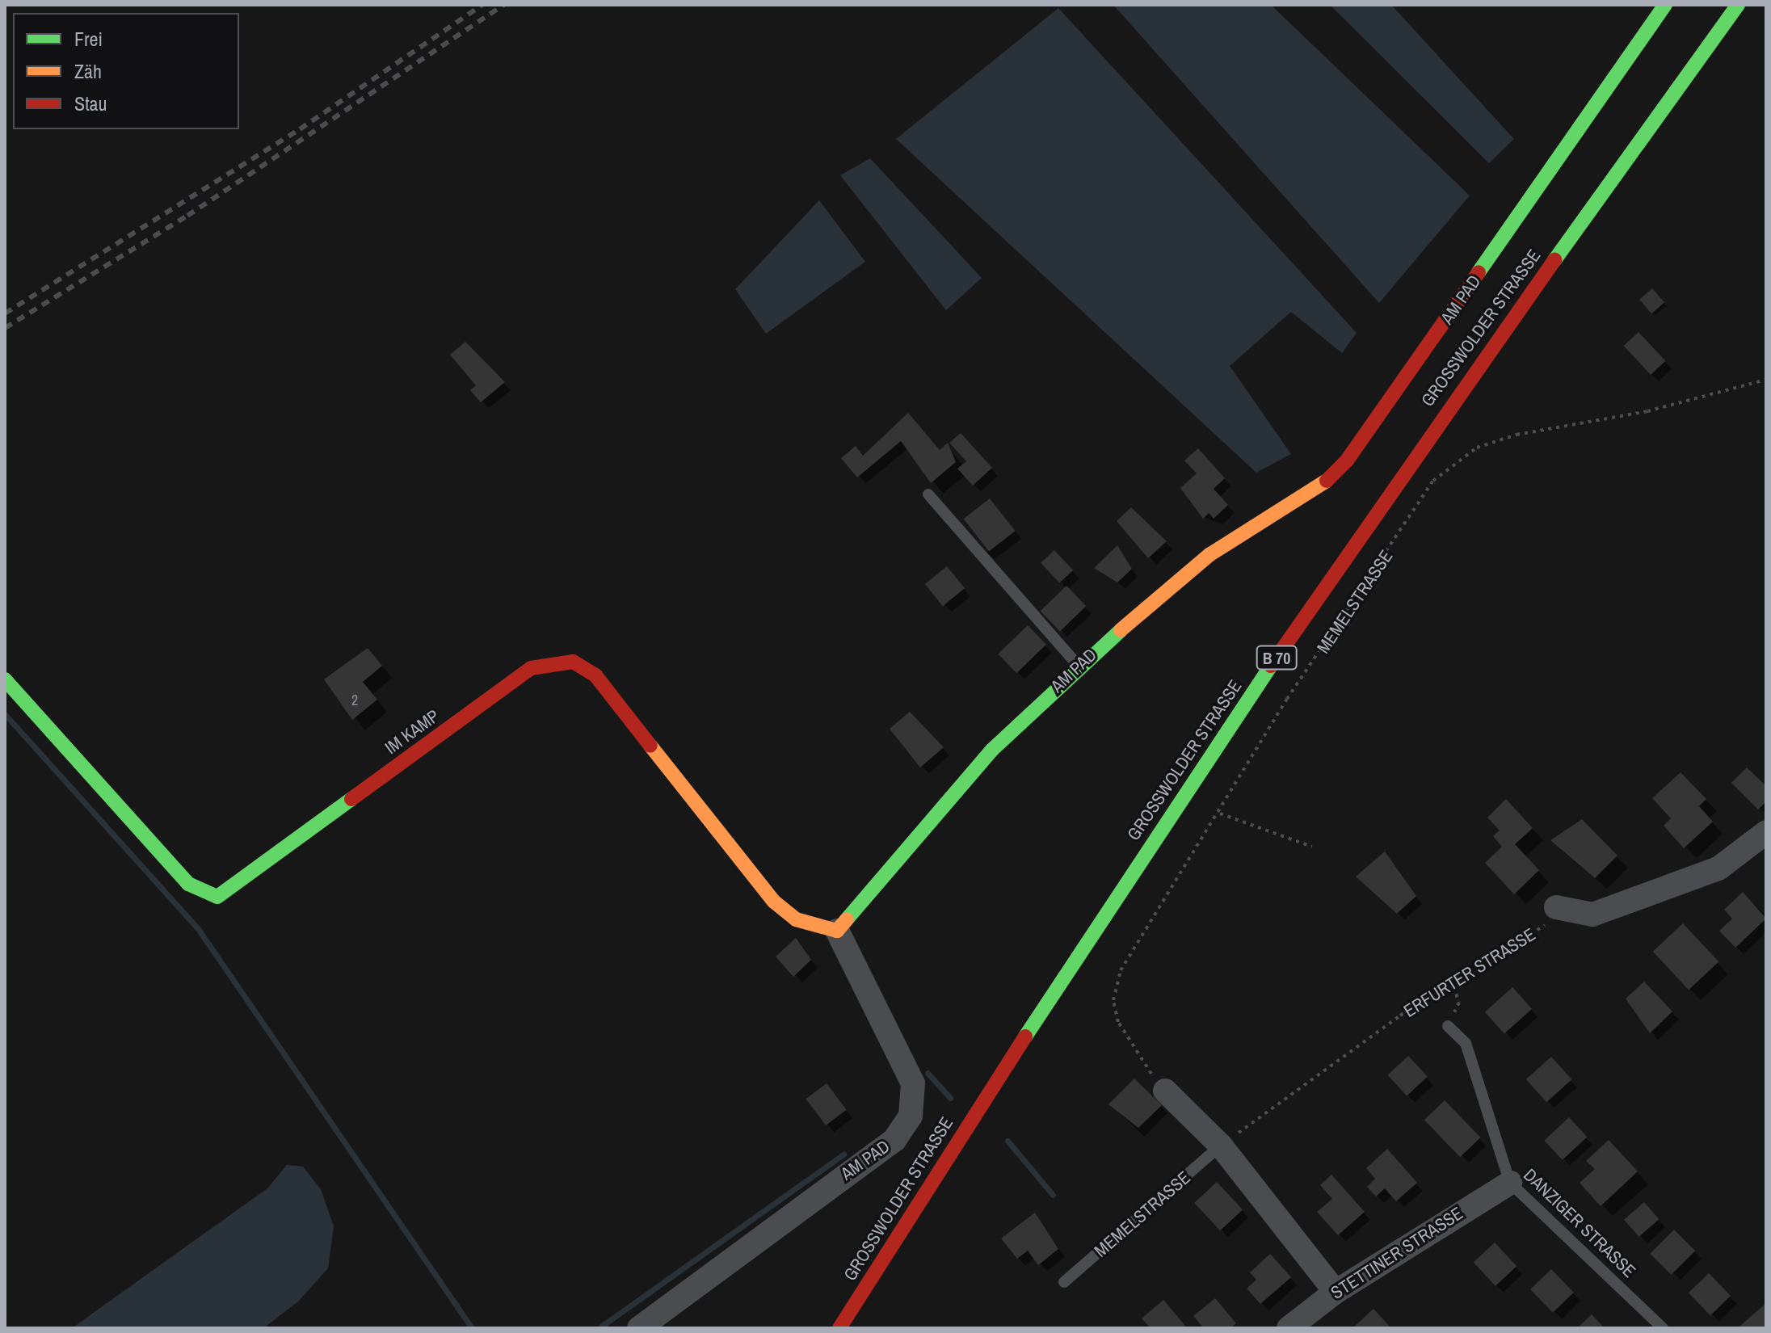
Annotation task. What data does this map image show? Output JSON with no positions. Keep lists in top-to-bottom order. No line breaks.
{"streets":{"street":["AM PAD","GROSSWOLDER STRASSE","B 70","IM KAMP","STETTINER STRASSE"],"lane":["MEMELSTRASSE","DANZIGER STRASSE"],"path":["ERFURTER STRASSE"]},"crossings":[["AM PAD","IM KAMP"],["MEMELSTRASSE","ERFURTER STRASSE"],["DANZIGER STRASSE","STETTINER STRASSE"]],"house_numbers":["2"],"legend":["Frei","Zäh","Stau"]}
